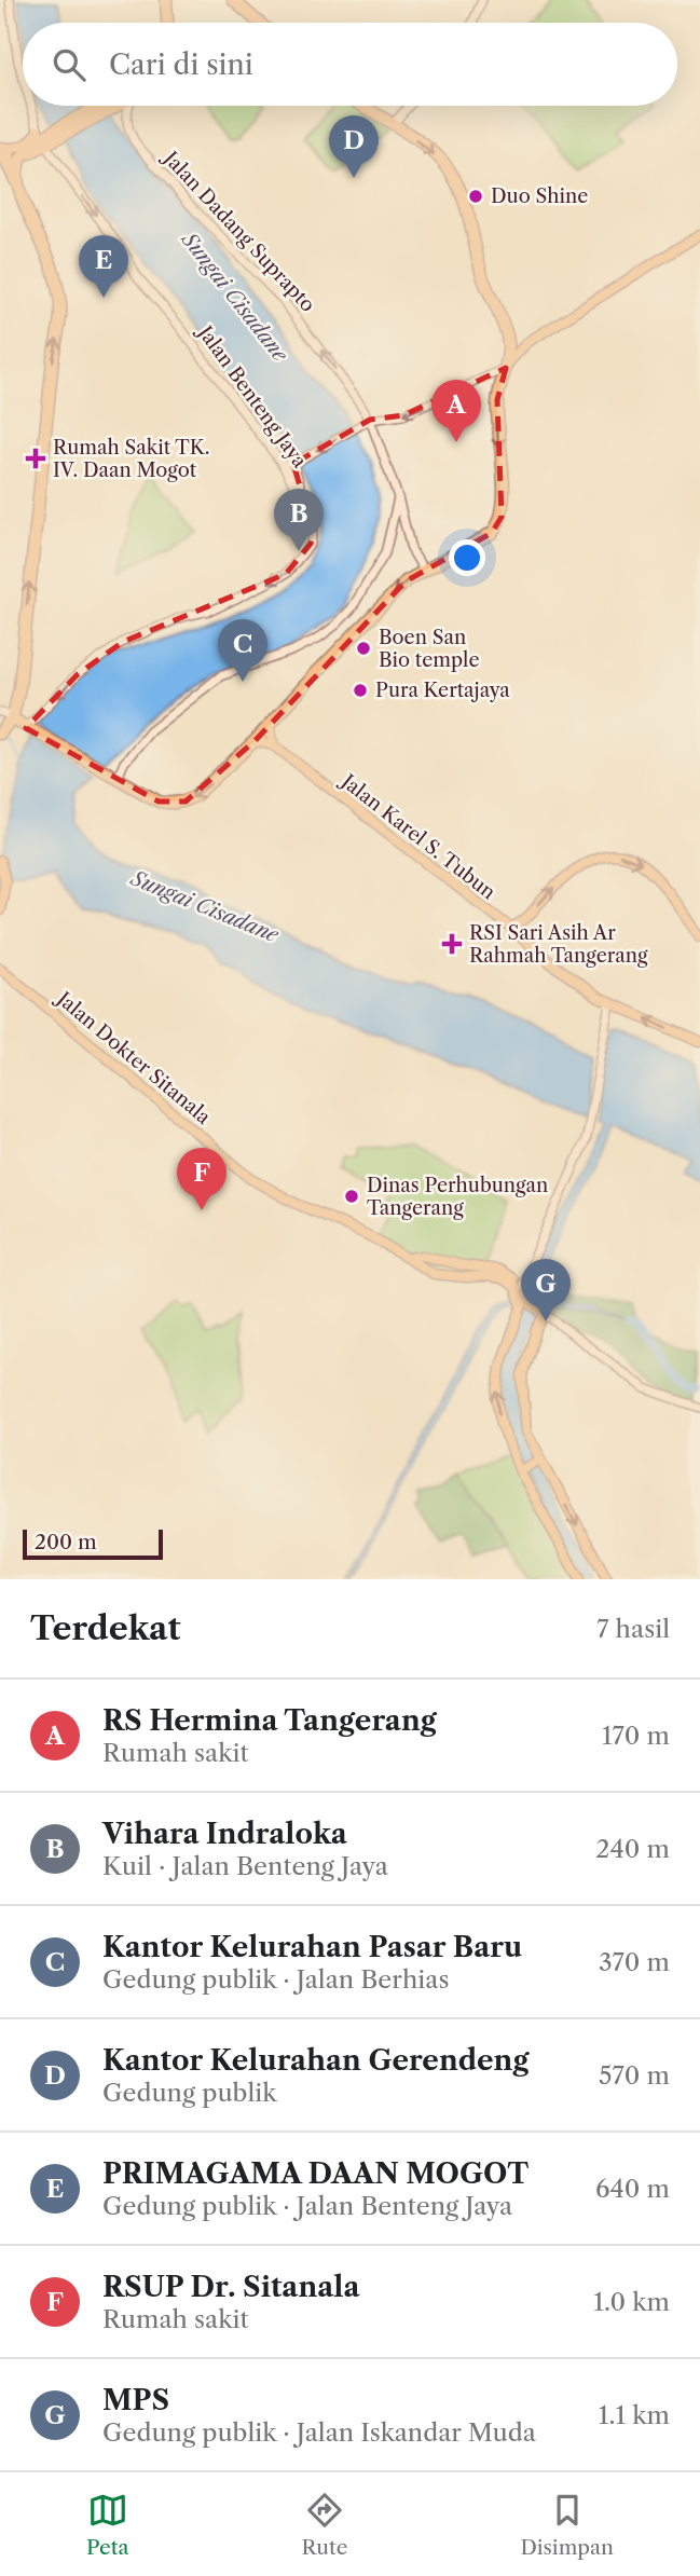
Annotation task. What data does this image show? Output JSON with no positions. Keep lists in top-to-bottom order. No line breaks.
{"streets":{"main road":["Jalan Karel S. Tubun","Jalan Dokter Sitanala"],"street":["Jalan Dadang Suprapto","Jalan Benteng Jaya"]},"one_way":["Jalan Dadang Suprapto"],"water":["Sungai Cisadane"],"places":{"other":["Duo Shine","Boen San Bio temple","Pura Kertajaya","Dinas Perhubungan Tangerang"],"health":["Rumah Sakit TK. IV. Daan Mogot","RSI Sari Asih Ar Rahmah Tangerang"]},"scale_bar":"200 m","page":{"search":"Cari di sini","pins":["D","E","A","B","C","F","G"],"scale":"200 m","heading":["Terdekat","7 hasil"],"list":[{"mark":"A","name":"RS Hermina Tangerang","note":"Rumah sakit","value":"170 m"},{"mark":"B","name":"Vihara Indraloka","note":"Kuil · Jalan Benteng Jaya","value":"240 m"},{"mark":"C","name":"Kantor Kelurahan Pasar Baru","note":"Gedung publik · Jalan Berhias","value":"370 m"},{"mark":"D","name":"Kantor Kelurahan Gerendeng","note":"Gedung publik","value":"570 m"},{"mark":"E","name":"PRIMAGAMA DAAN MOGOT","note":"Gedung publik · Jalan Benteng Jaya","value":"640 m"},{"mark":"F","name":"RSUP Dr. Sitanala","note":"Rumah sakit","value":"1.0 km"},{"mark":"G","name":"MPS","note":"Gedung publik · Jalan Iskandar Muda","value":"1.1 km"}],"nav":["Peta","Rute","Disimpan"]}}
